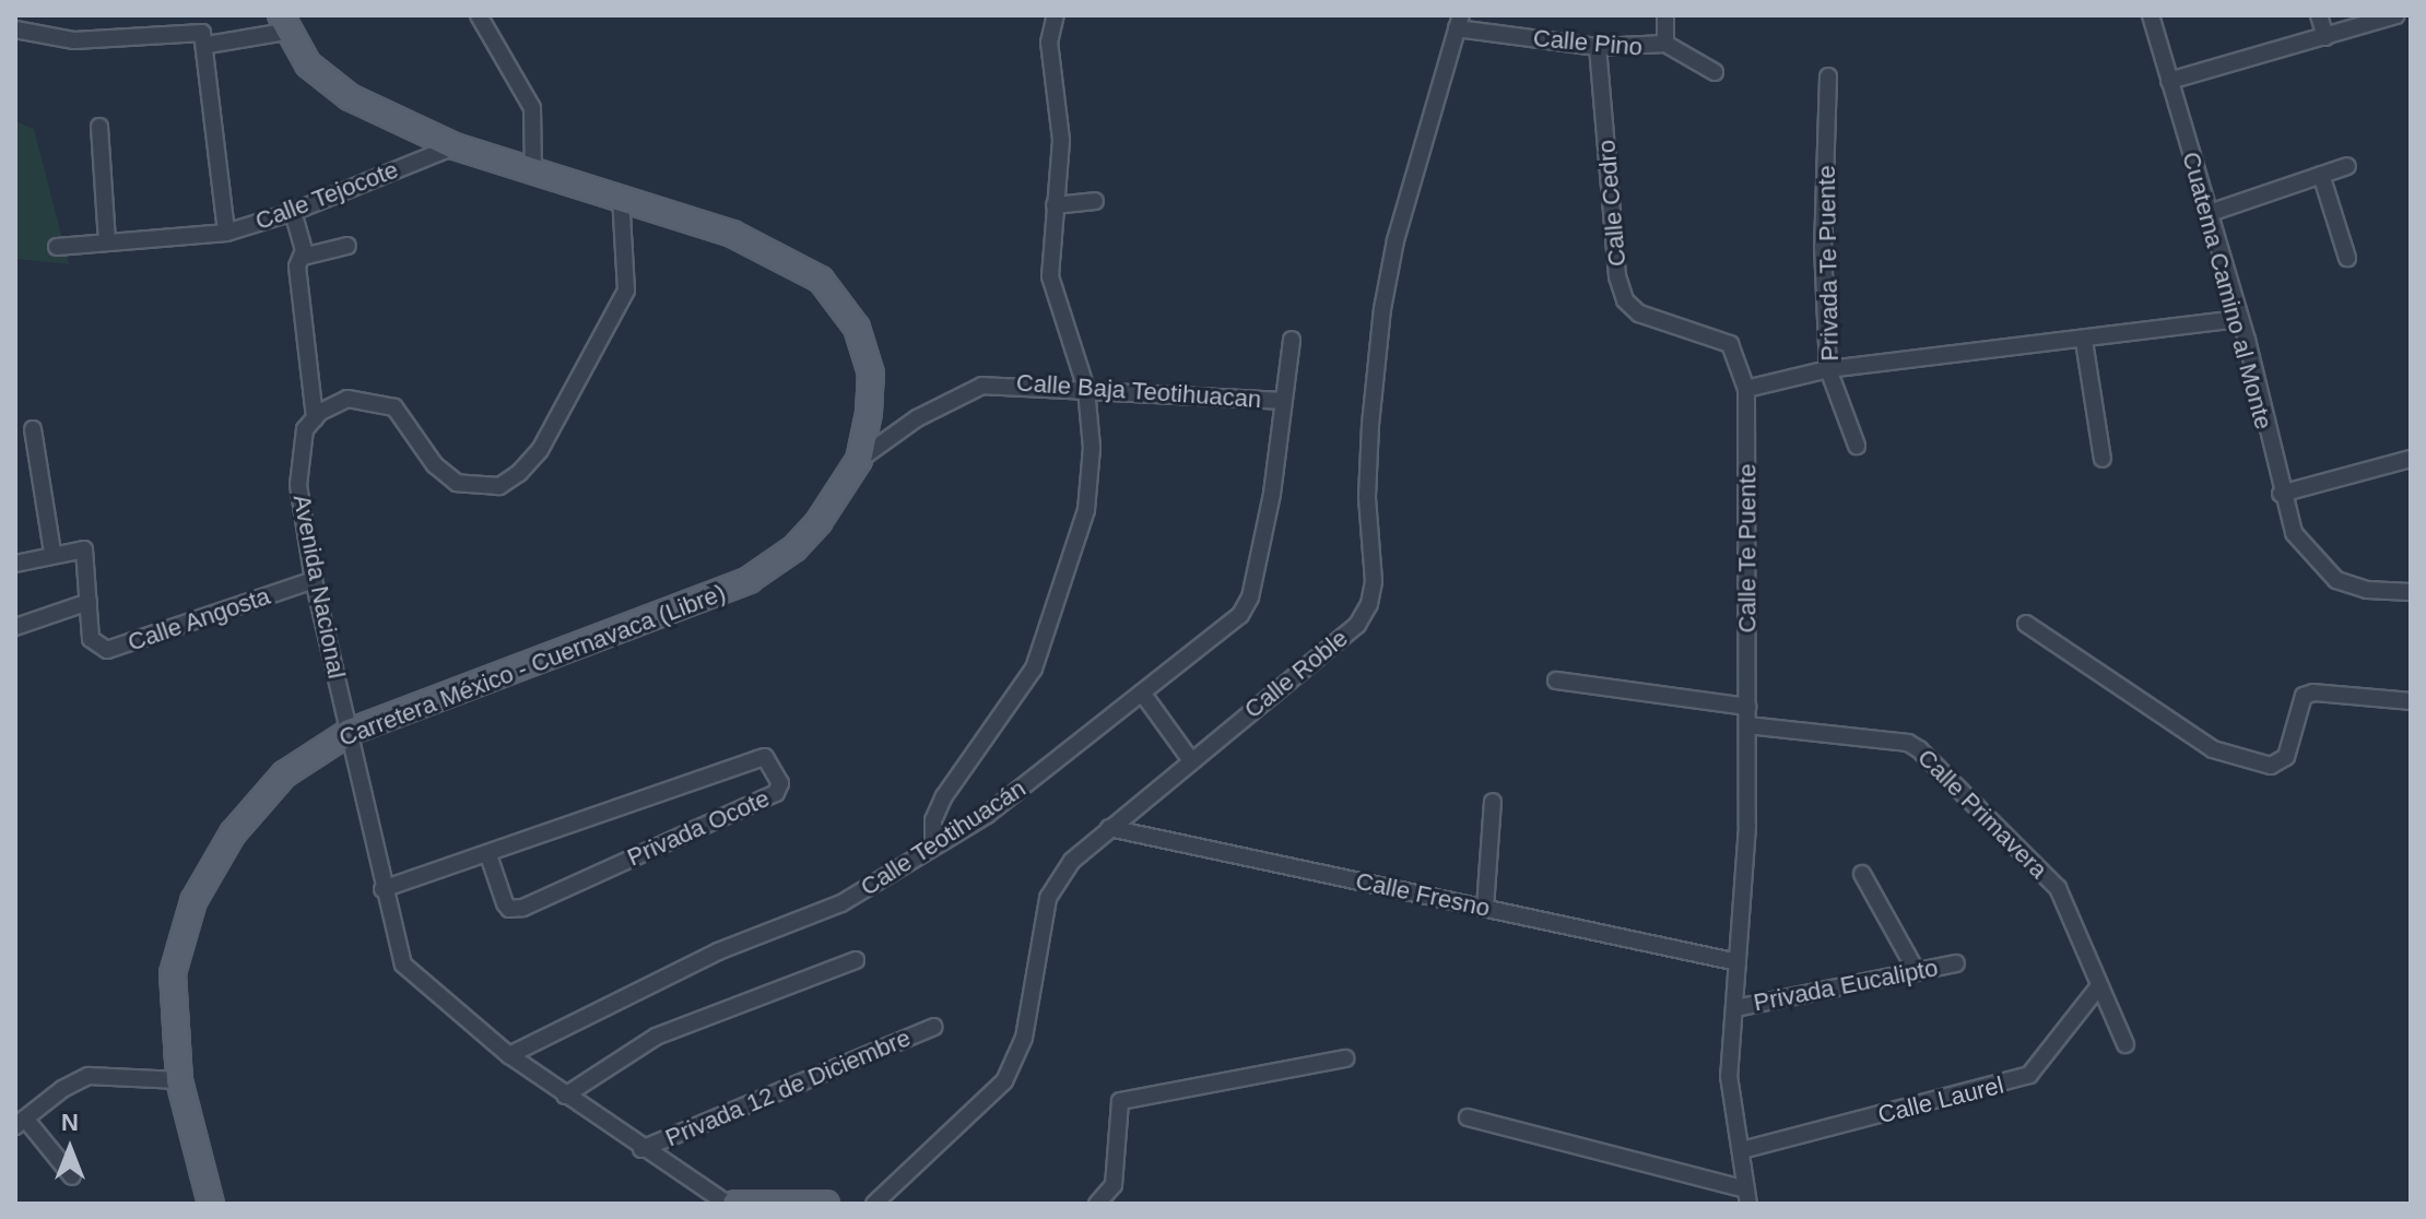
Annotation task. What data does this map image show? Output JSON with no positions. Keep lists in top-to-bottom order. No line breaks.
{"streets":{"main road":["Carretera México - Cuernavaca (Libre)"],"street":["Calle Pino","Calle Tejocote","Calle Cedro","Privada Te Puente","Cuatema Camino al Monte","Calle Baja Teotihuacan","Calle Te Puente","Avenida Nacional","Calle Angosta","Calle Roble","Calle Primavera","Privada Ocote","Calle Teotihuacán","Calle Fresno","Privada Eucalipto","Privada 12 de Diciembre","Calle Laurel"]},"crossings":[["Calle Pino","Calle Cedro"],["Calle Pino","Calle Roble"],["Calle Tejocote","Carretera México - Cuernavaca (Libre)"],["Calle Cedro","Calle Te Puente"],["Calle Baja Teotihuacan","Carretera México - Cuernavaca (Libre)"],["Calle Baja Teotihuacan","Calle Teotihuacán"],["Calle Te Puente","Calle Primavera"],["Calle Te Puente","Calle Fresno"],["Calle Te Puente","Privada Eucalipto"],["Calle Te Puente","Calle Laurel"],["Avenida Nacional","Calle Angosta"],["Avenida Nacional","Carretera México - Cuernavaca (Libre)"],["Avenida Nacional","Privada Ocote"],["Avenida Nacional","Calle Teotihuacán"],["Avenida Nacional","Privada 12 de Diciembre"],["Calle Roble","Calle Fresno"],["Calle Primavera","Calle Laurel"]],"north":"top"}
